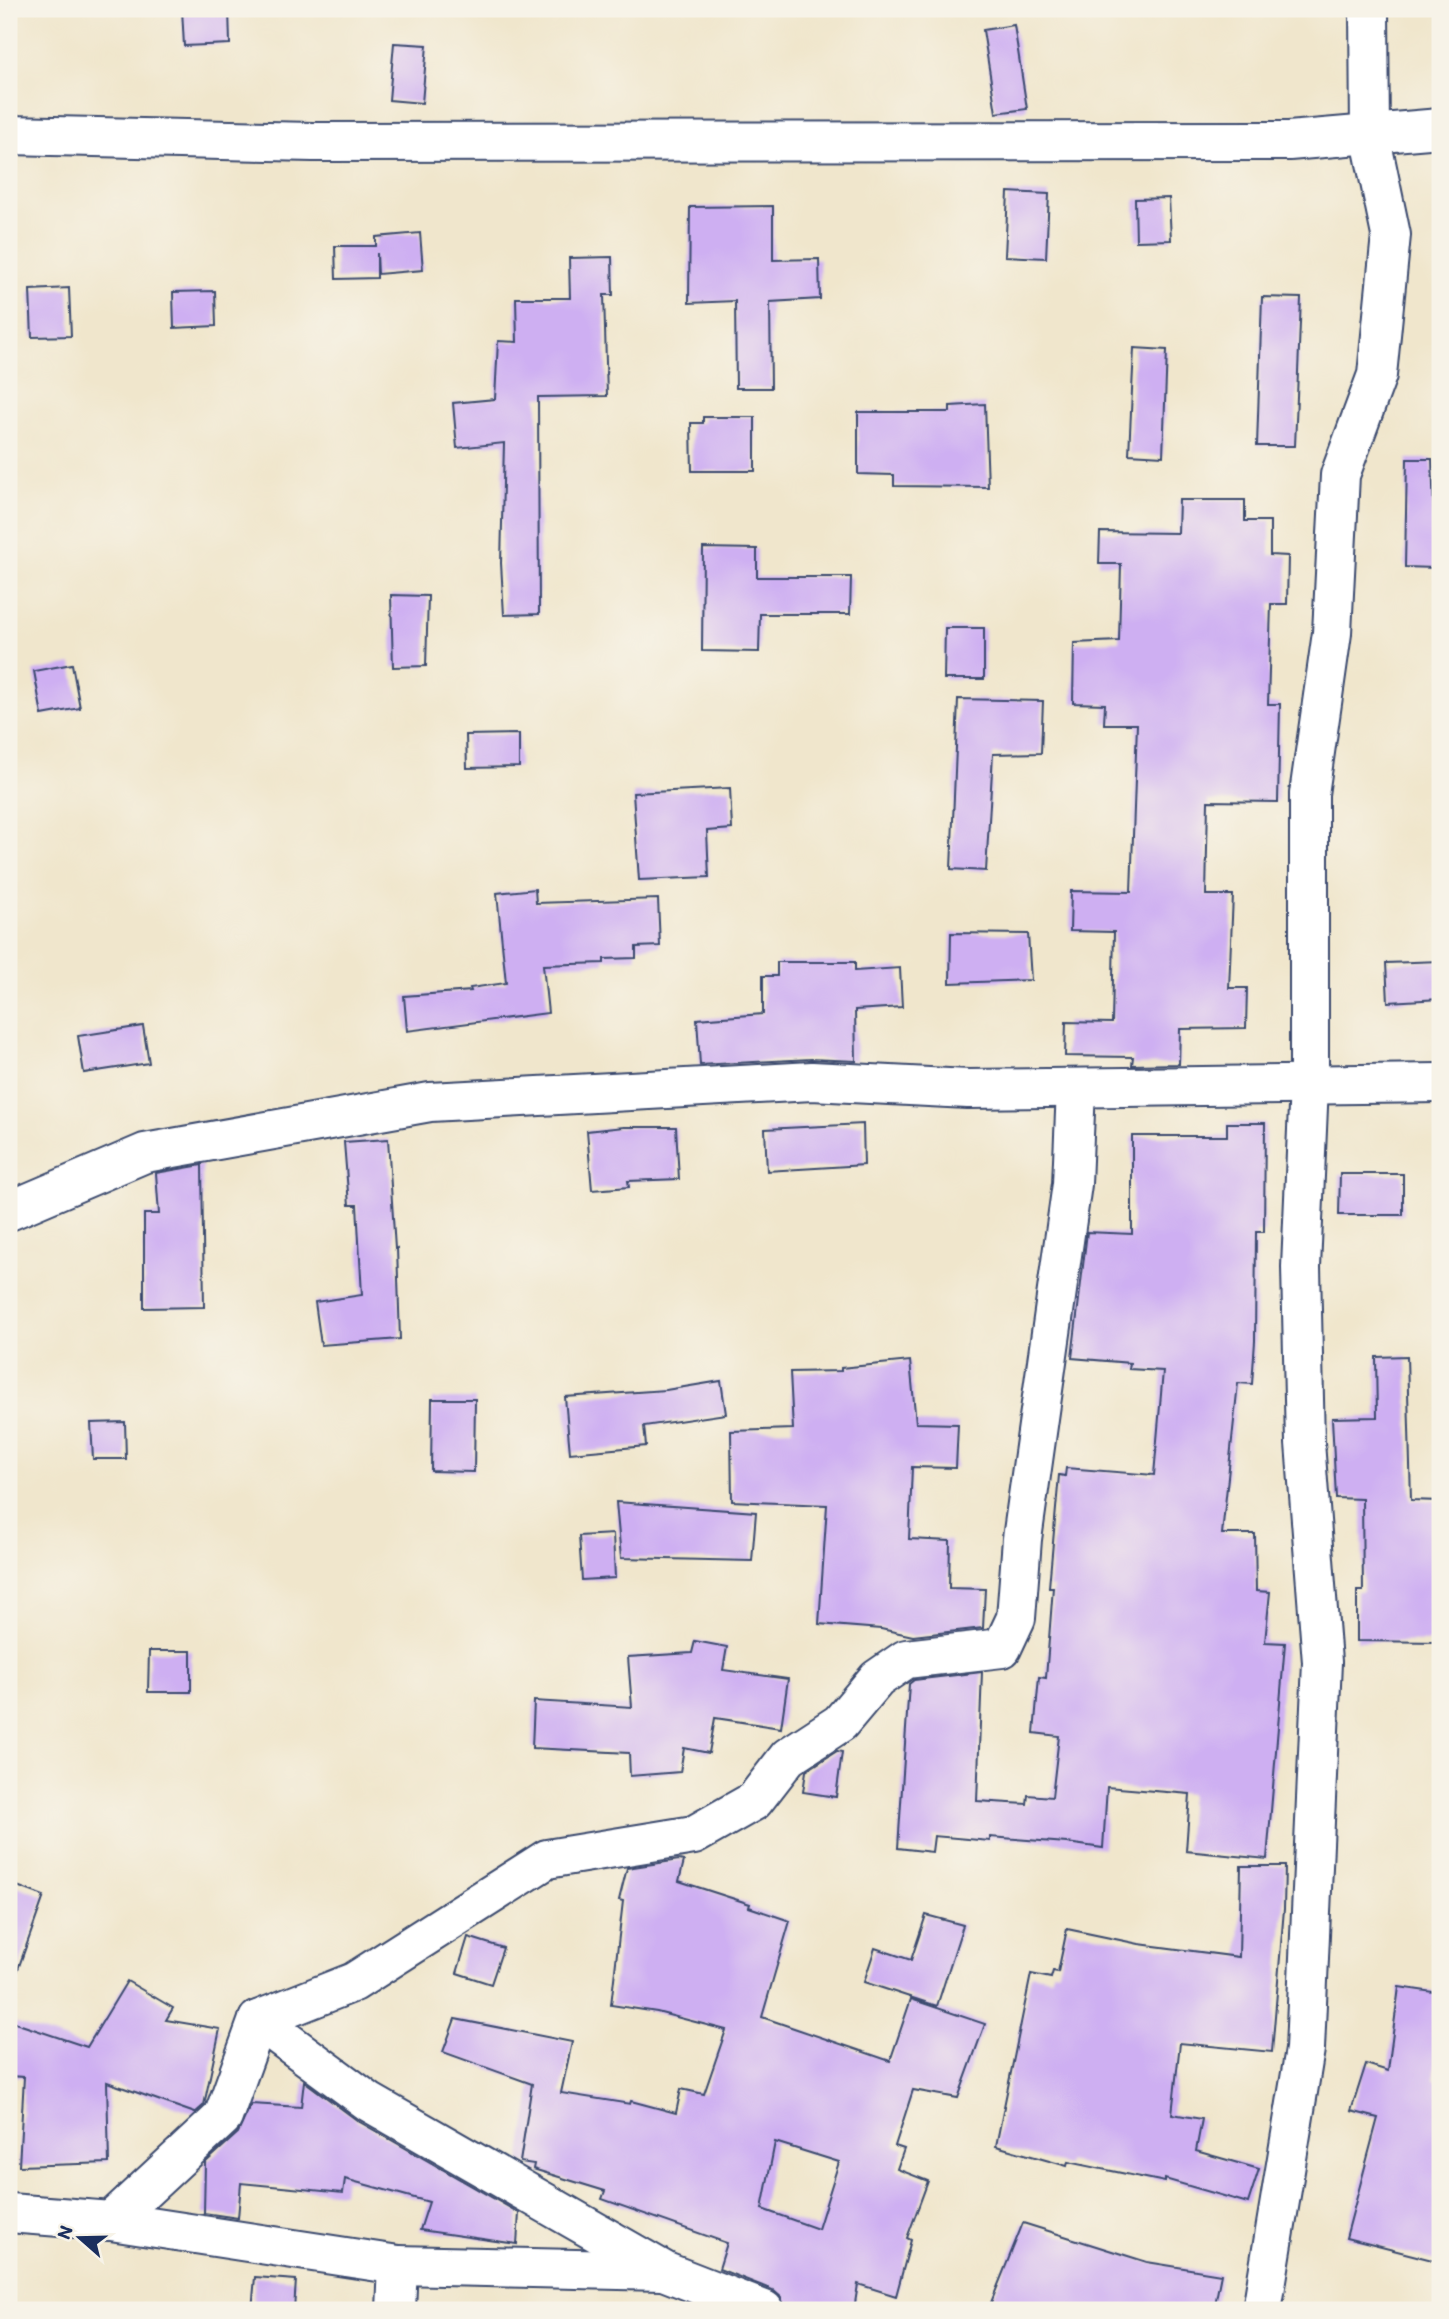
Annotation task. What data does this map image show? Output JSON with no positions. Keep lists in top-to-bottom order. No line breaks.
{"north":"left"}
